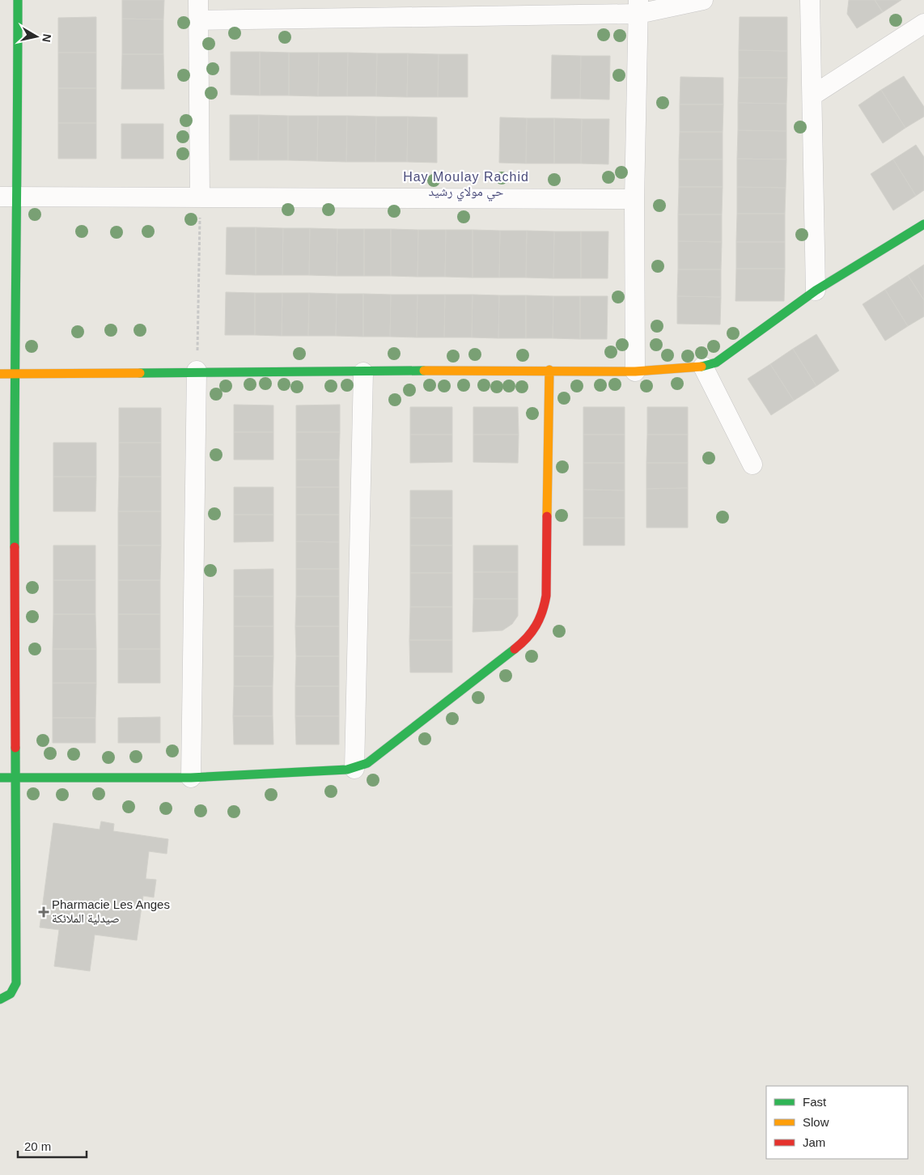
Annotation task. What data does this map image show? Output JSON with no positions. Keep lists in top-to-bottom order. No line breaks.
{"districts":["Hay Moulay Rachid حي مولاي رشيد"],"places":{"health":["Pharmacie Les Anges صيدلية الملائكة"]},"legend":["Fast","Slow","Jam"],"scale_bar":"20 m","north":"right"}
